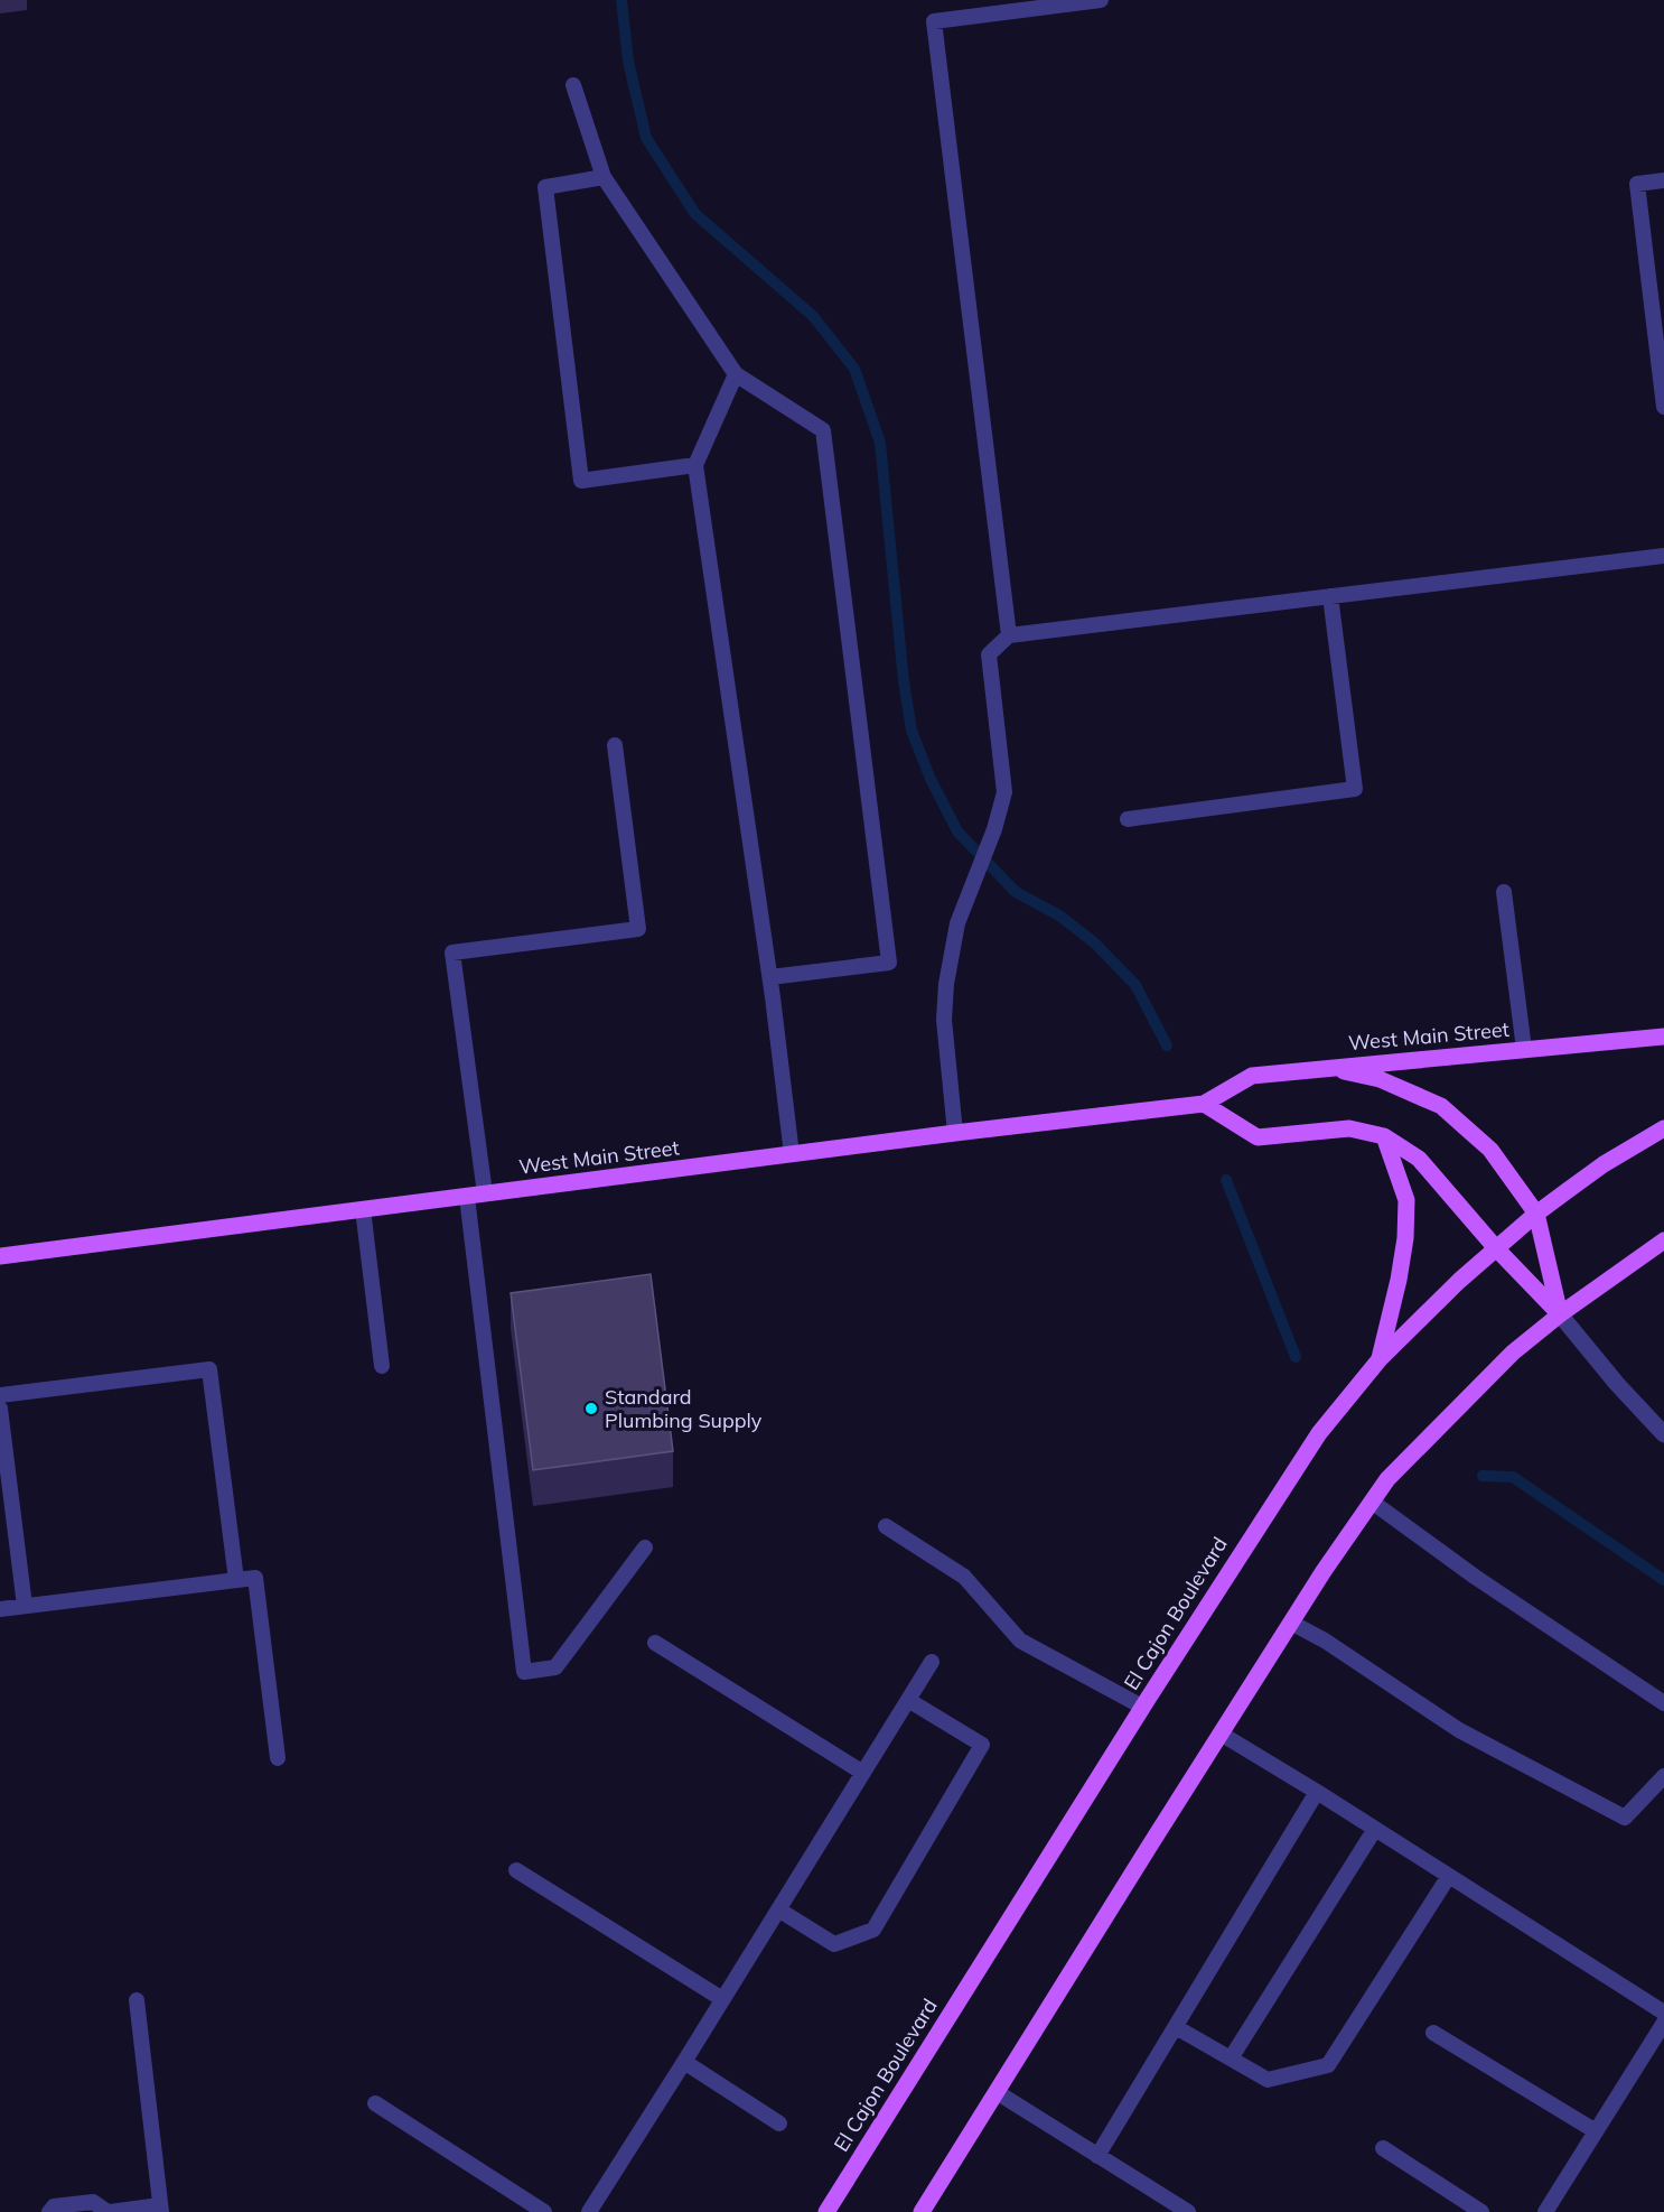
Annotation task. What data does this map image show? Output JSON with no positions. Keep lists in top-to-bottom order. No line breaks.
{"streets":{"main road":["West Main Street","El Cajon Boulevard"]},"places":["Standard Plumbing Supply"]}
